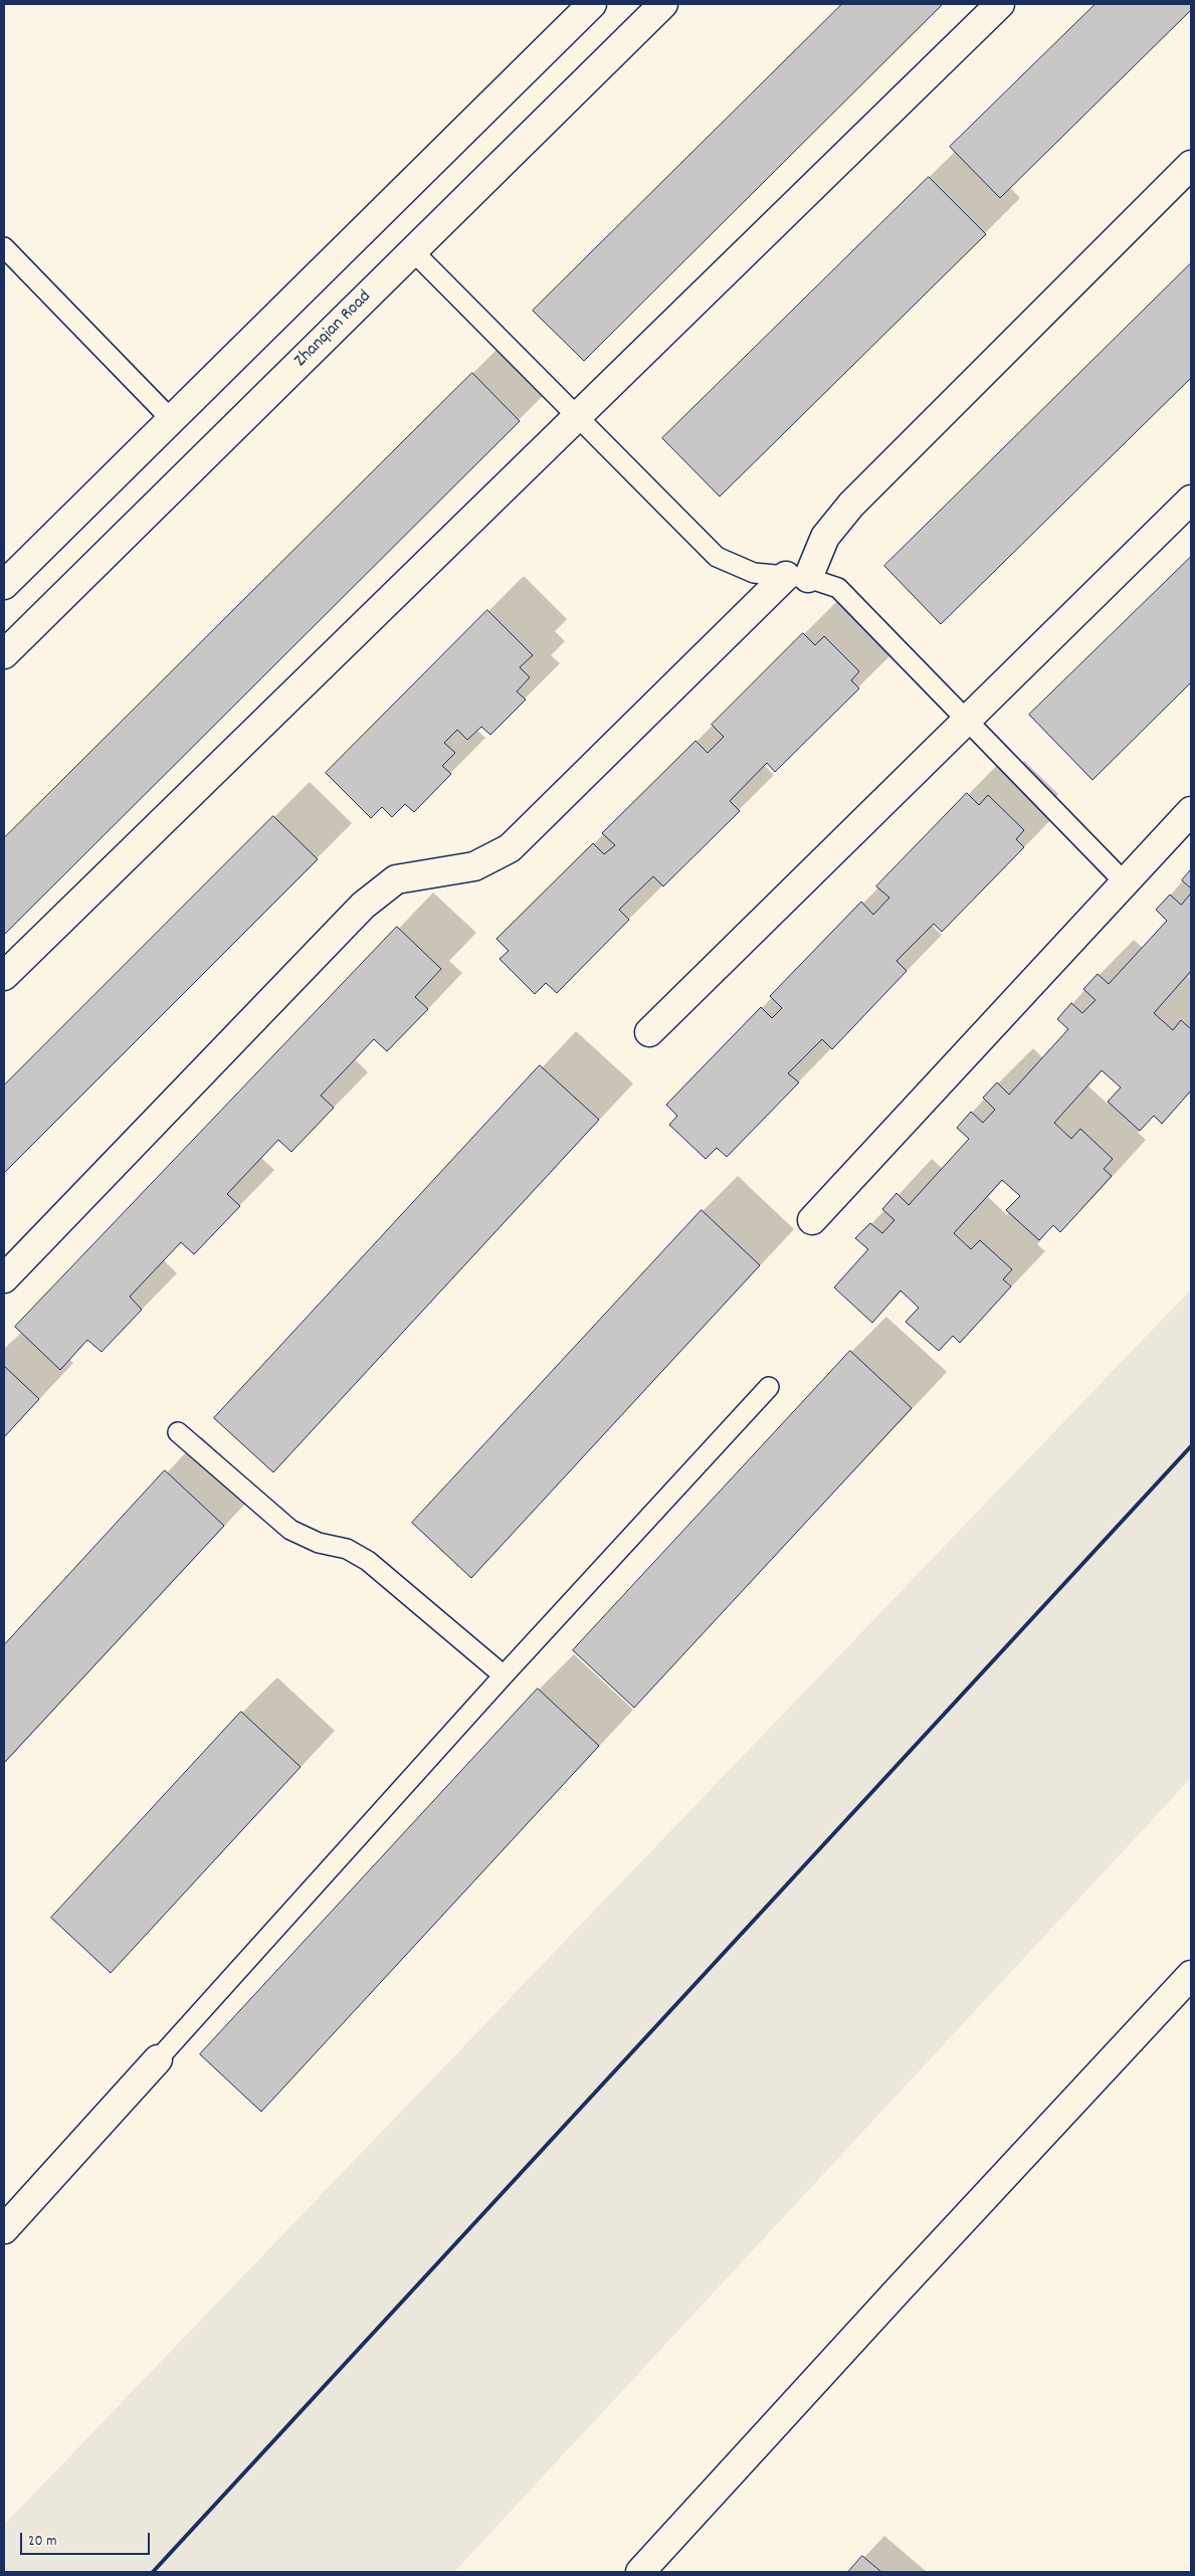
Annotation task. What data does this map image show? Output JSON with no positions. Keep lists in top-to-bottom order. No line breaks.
{"streets":{"street":["Zhanqian Road"]},"scale_bar":"20 m"}
